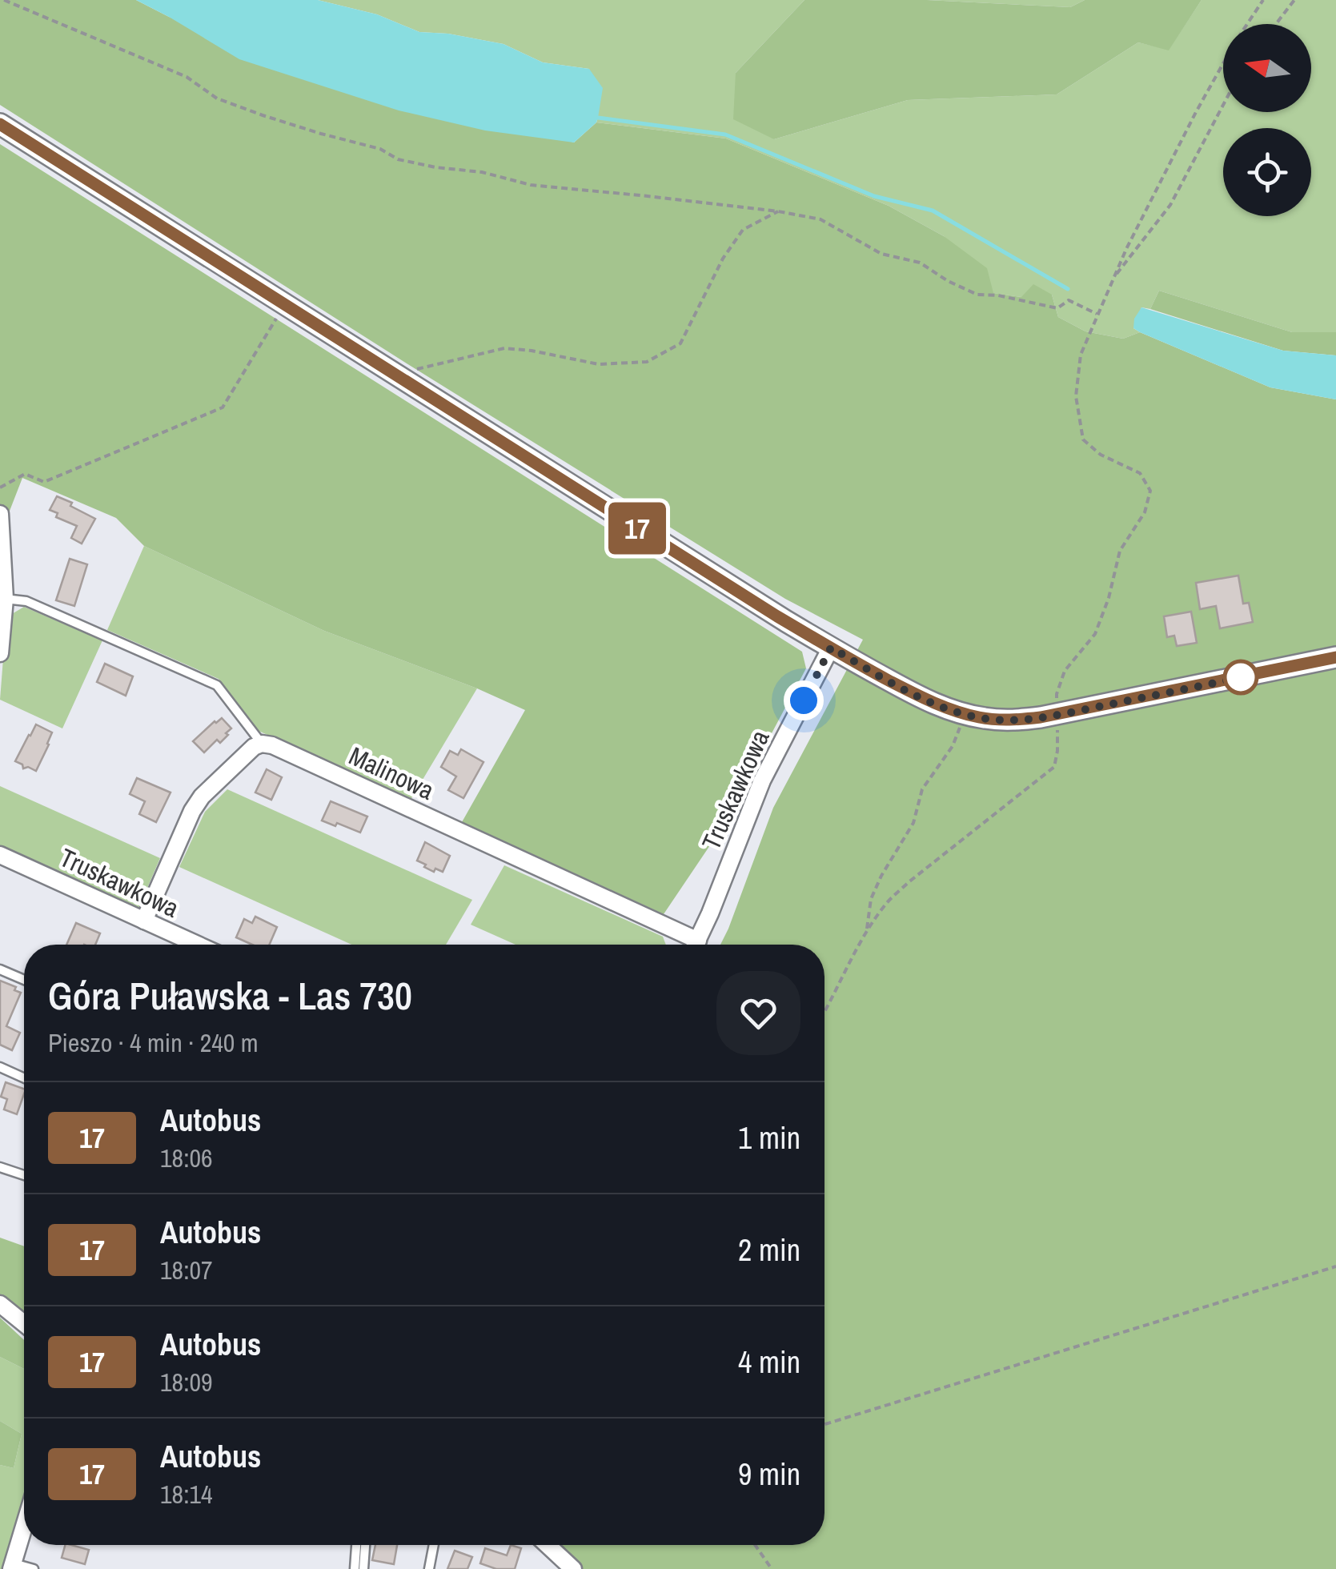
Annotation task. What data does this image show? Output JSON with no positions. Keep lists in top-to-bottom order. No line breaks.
{"streets":{"street":["Malinowa","Truskawkowa"]},"lines":["bus line 17"],"north":"left","page":{"on_map":"17","heading":["Góra Puławska - Las 730","Pieszo · 4 min · 240 m"],"list":[{"mark":"17","name":"Autobus","note":"18:06","value":"1 min"},{"mark":"17","name":"Autobus","note":"18:07","value":"2 min"},{"mark":"17","name":"Autobus","note":"18:09","value":"4 min"},{"mark":"17","name":"Autobus","note":"18:14","value":"9 min"}]}}
